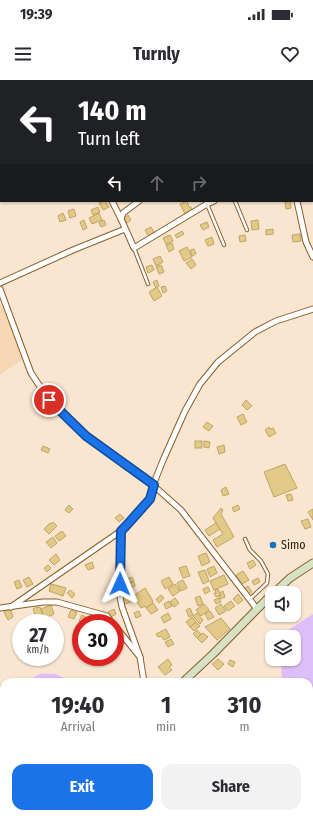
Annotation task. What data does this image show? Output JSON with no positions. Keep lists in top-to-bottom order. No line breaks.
{"places":["Simo"],"page":{"status":"19:39","header":"Turnly","turn":["140 m","Turn left"],"speed":"27 km/h","limit":"30","eta":["19:40","Arrival","1","min","310","m"],"buttons":["Exit","Share"]}}
